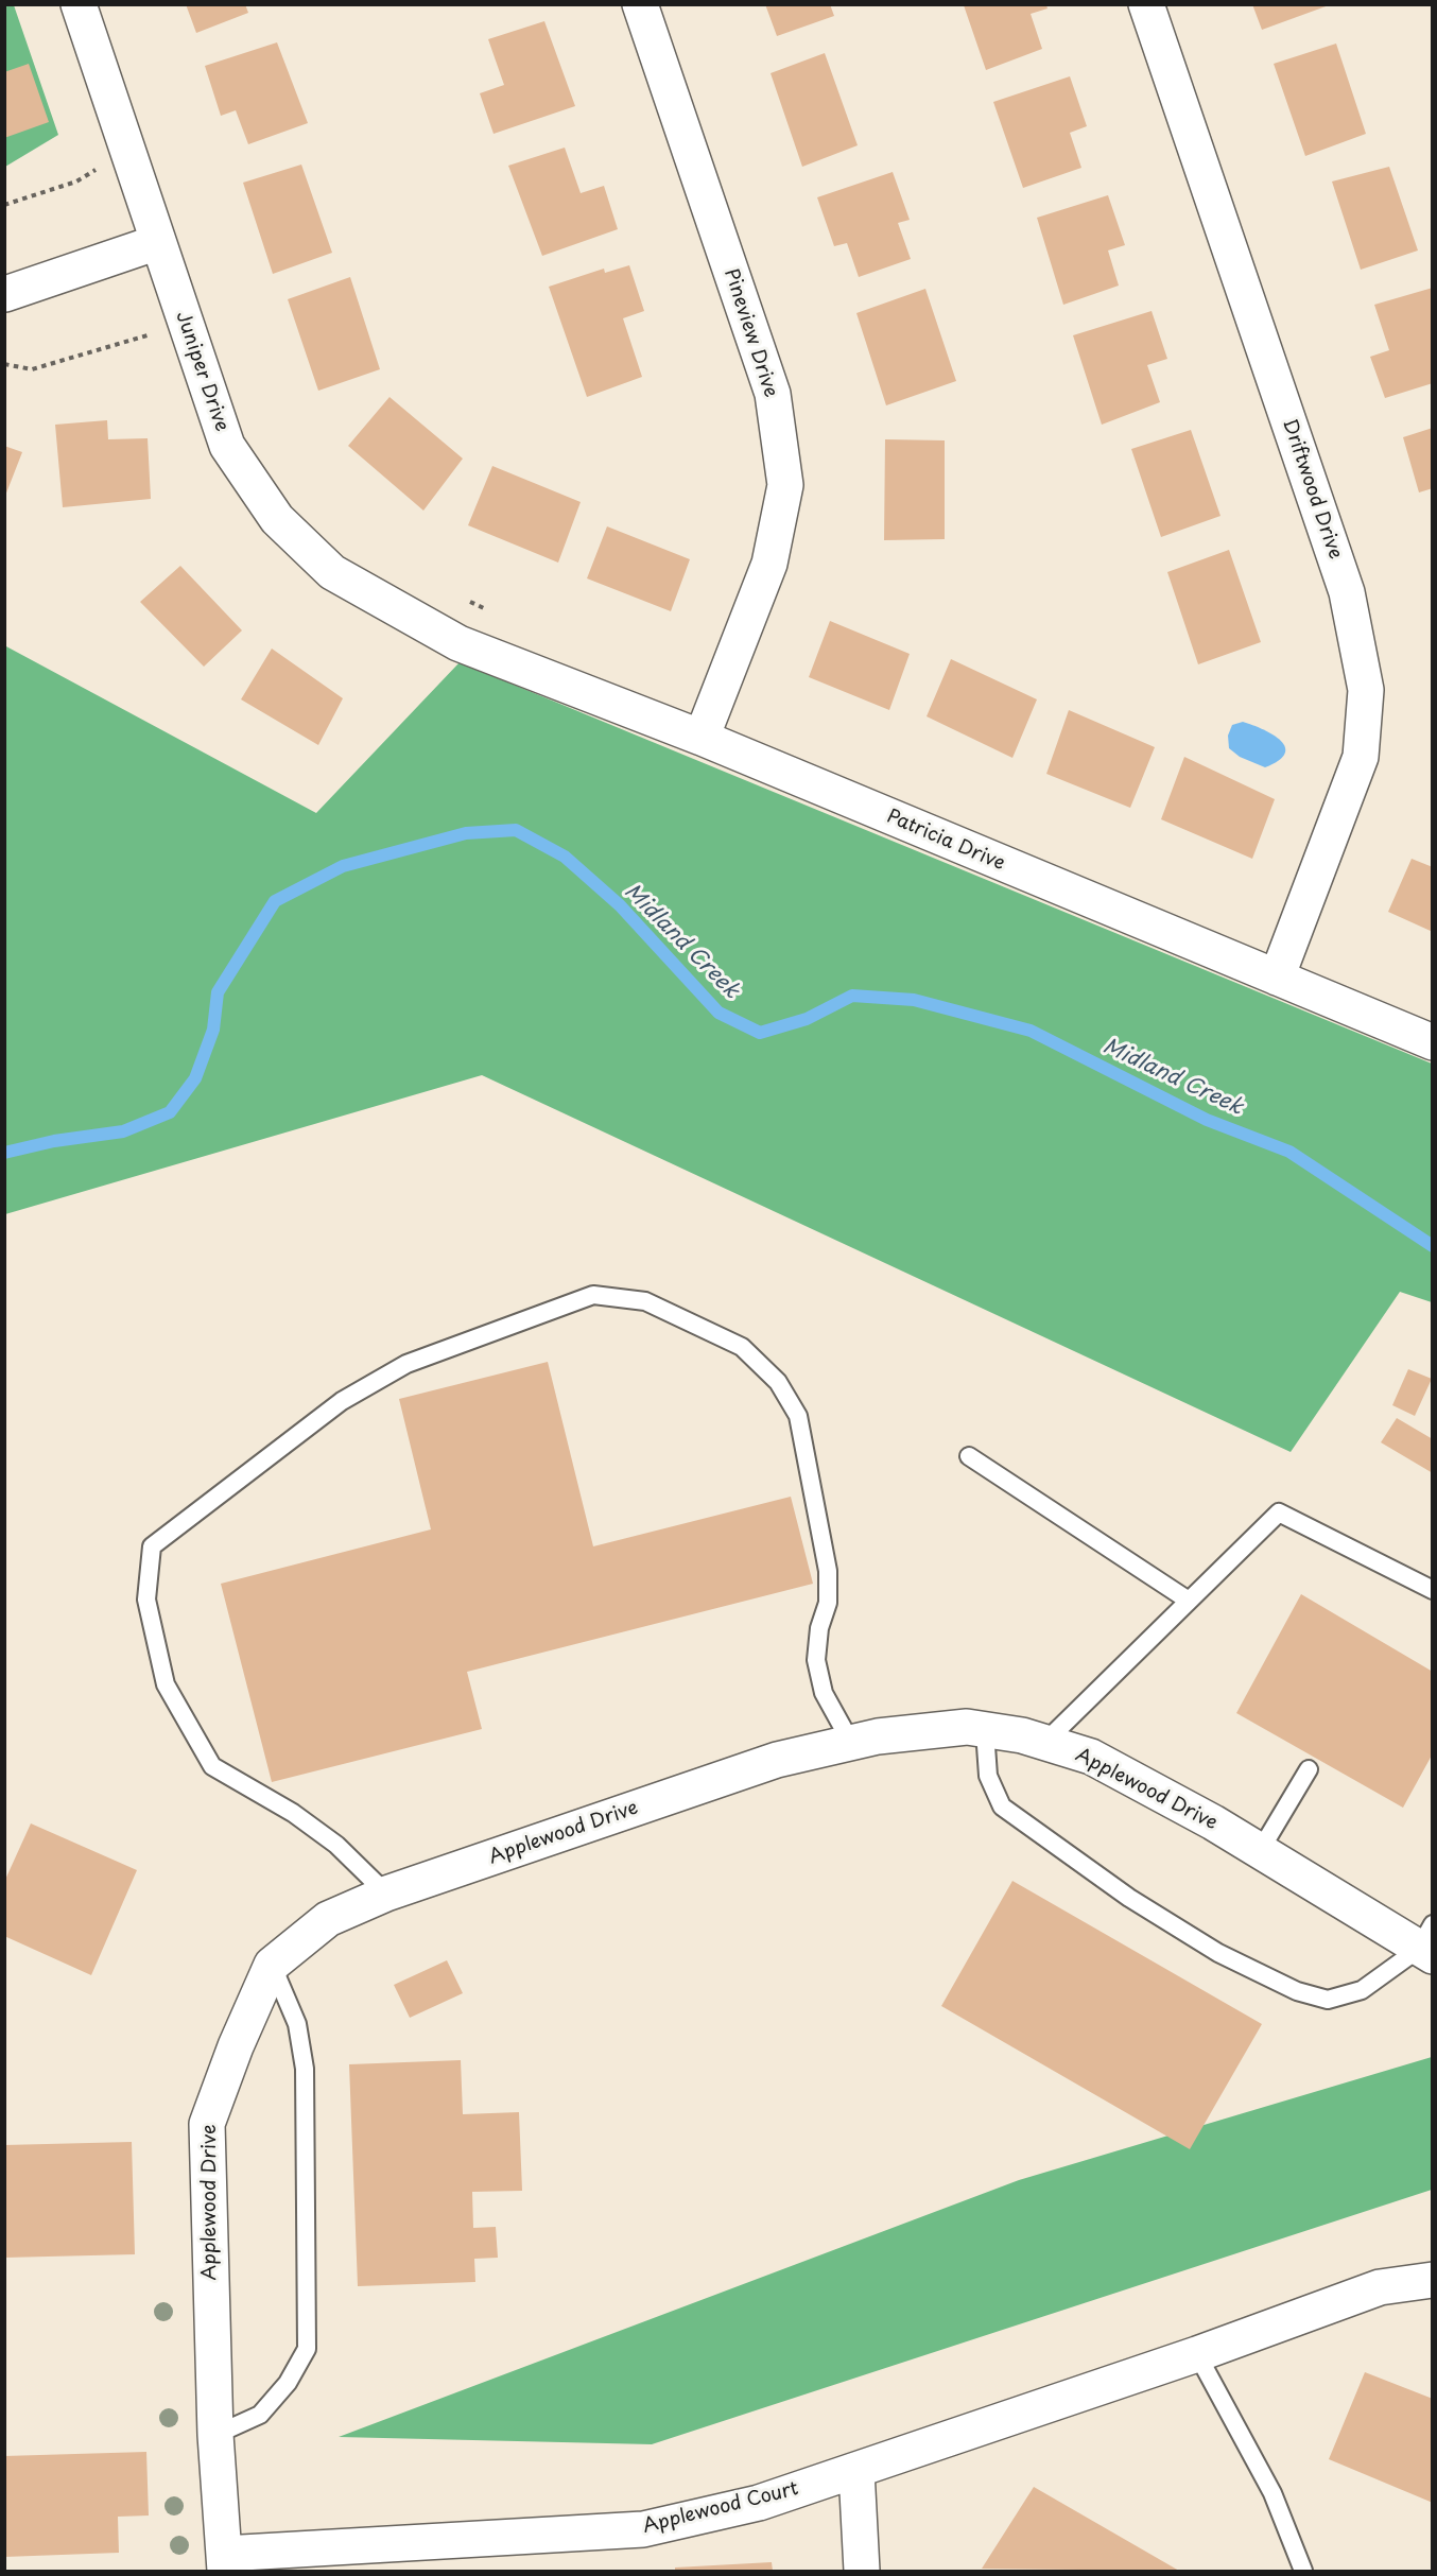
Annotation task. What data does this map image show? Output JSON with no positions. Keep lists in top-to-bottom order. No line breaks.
{"streets":{"street":["Pineview Drive","Juniper Drive","Driftwood Drive","Patricia Drive","Applewood Drive","Applewood Court"]},"crossings":[["Pineview Drive","Patricia Drive"],["Juniper Drive","Patricia Drive"],["Driftwood Drive","Patricia Drive"],["Applewood Drive","Applewood Court"]],"water":["Midland Creek"]}
